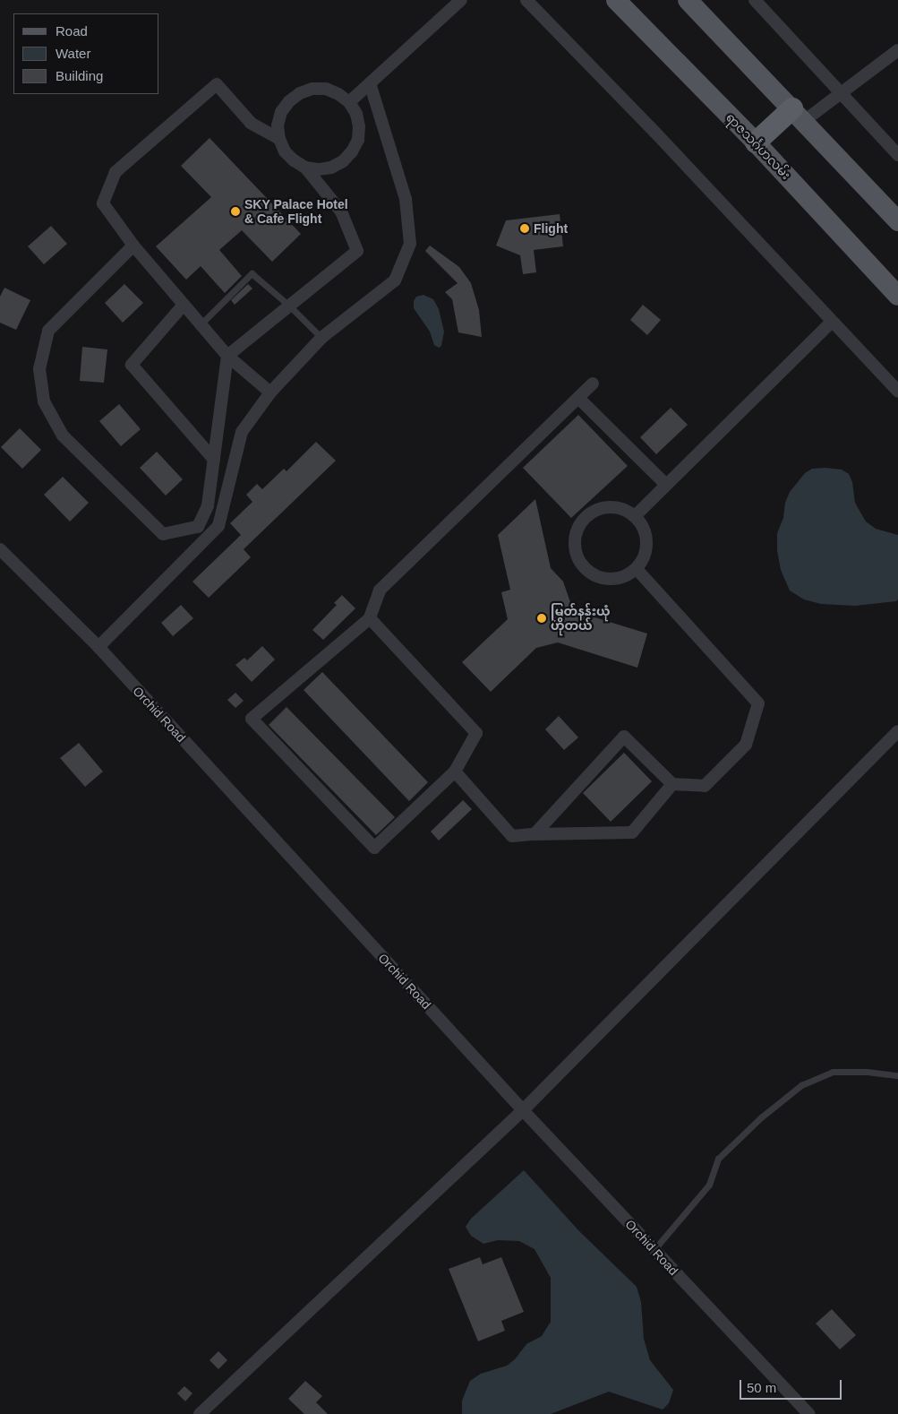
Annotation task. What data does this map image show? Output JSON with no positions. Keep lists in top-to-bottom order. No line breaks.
{"streets":{"main road":["ရာဇသင်္ဂဟလမ်း"],"street":["Orchid Road"]},"places":["SKY Palace Hotel & Cafe Flight","Flight","မြတ်နန်းယုံ ဟိုတယ်"],"legend":["Road","Water","Building"],"scale_bar":"50 m"}
